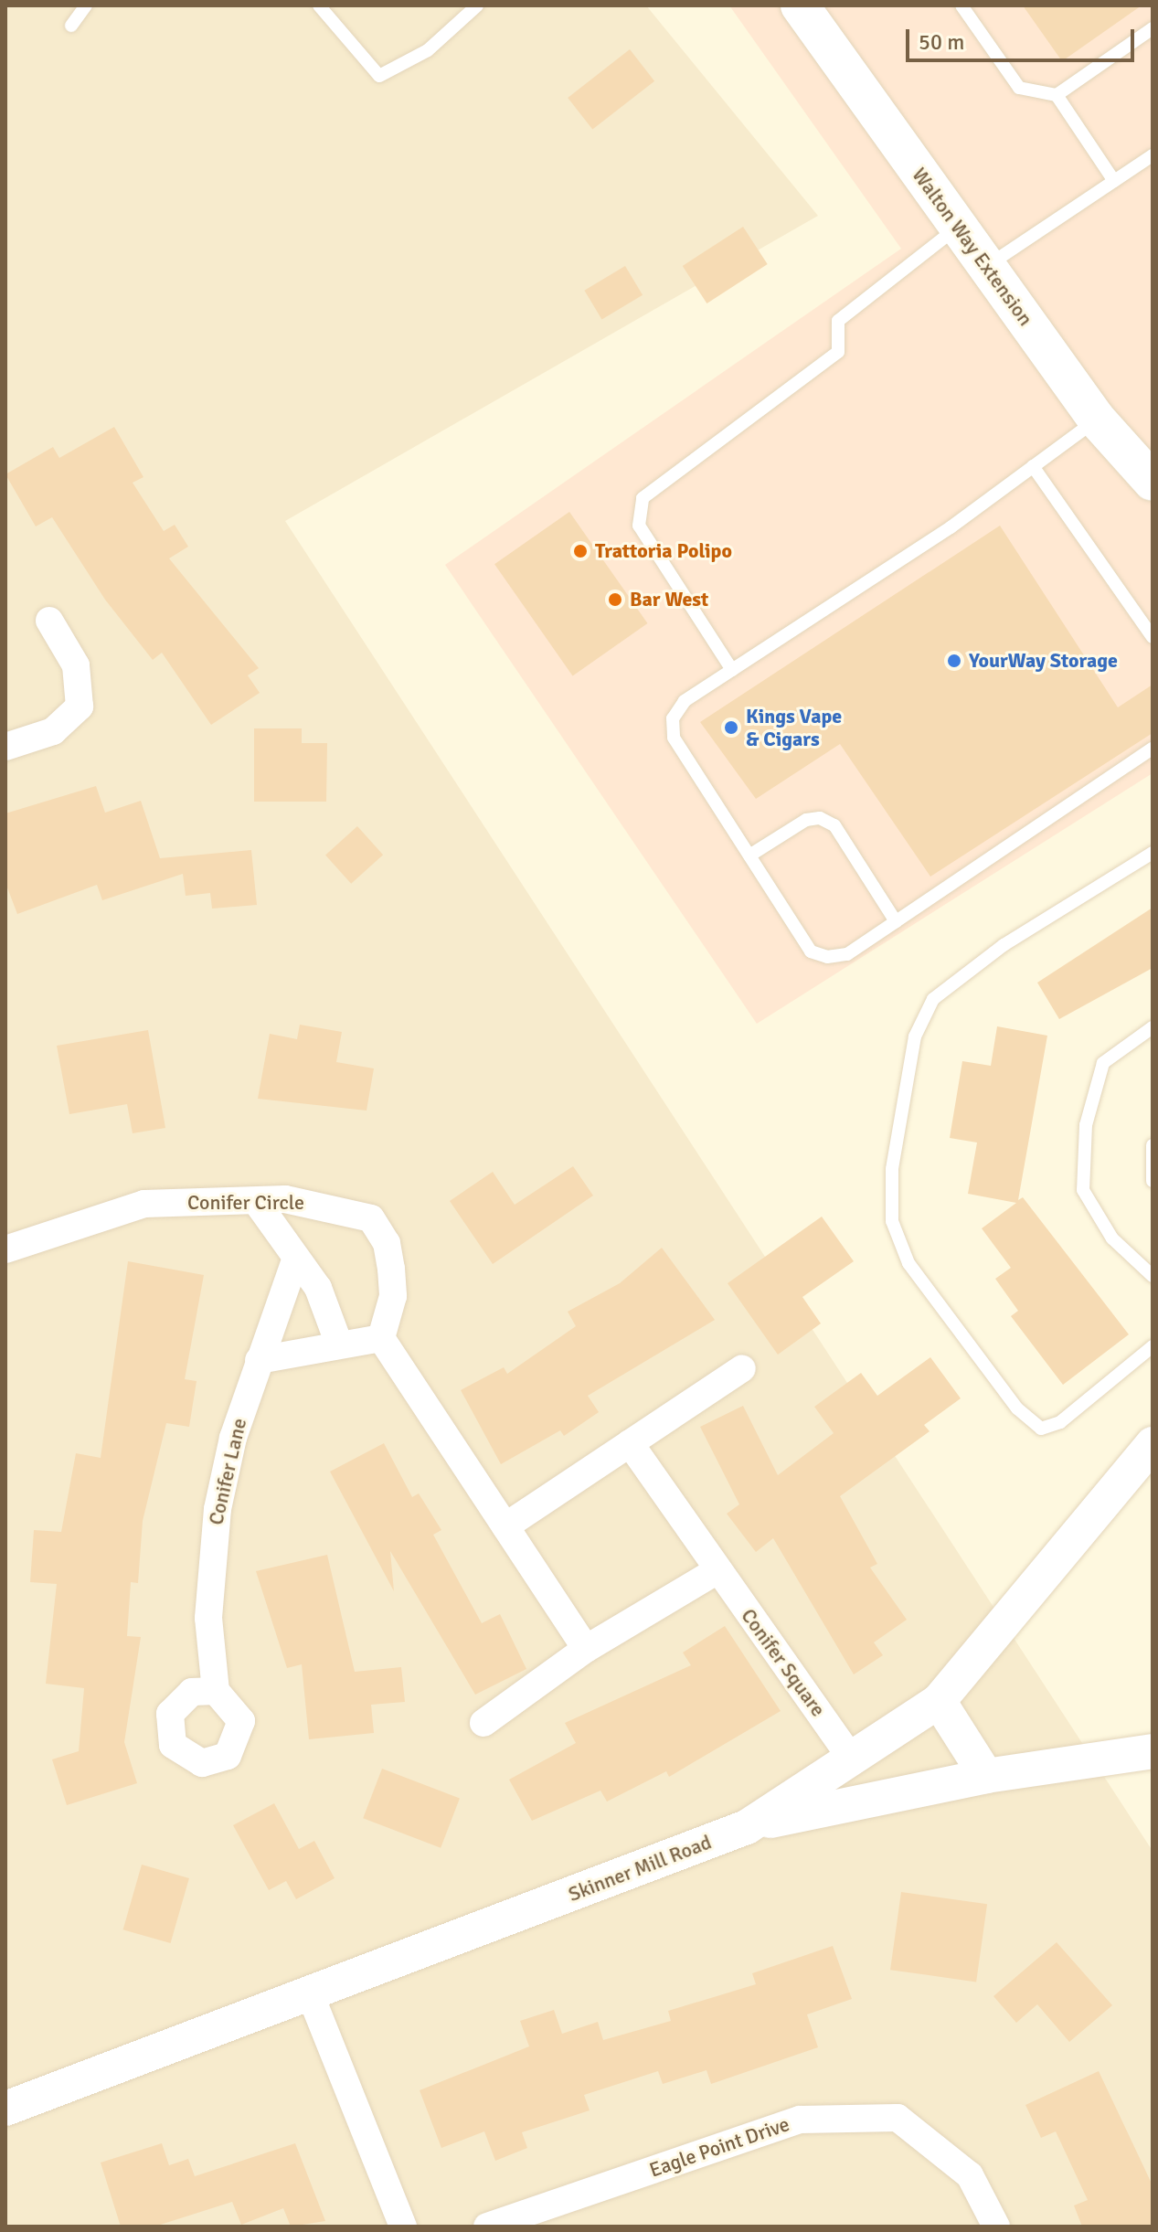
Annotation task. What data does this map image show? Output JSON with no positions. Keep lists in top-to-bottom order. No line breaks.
{"streets":{"main road":["Walton Way Extension"],"street":["Conifer Circle","Conifer Lane","Conifer Square","Skinner Mill Road","Eagle Point Drive"]},"crossings":[["Conifer Square","Skinner Mill Road"]],"places":["Trattoria Polipo","Bar West","YourWay Storage","Kings Vape & Cigars"],"scale_bar":"50 m"}
